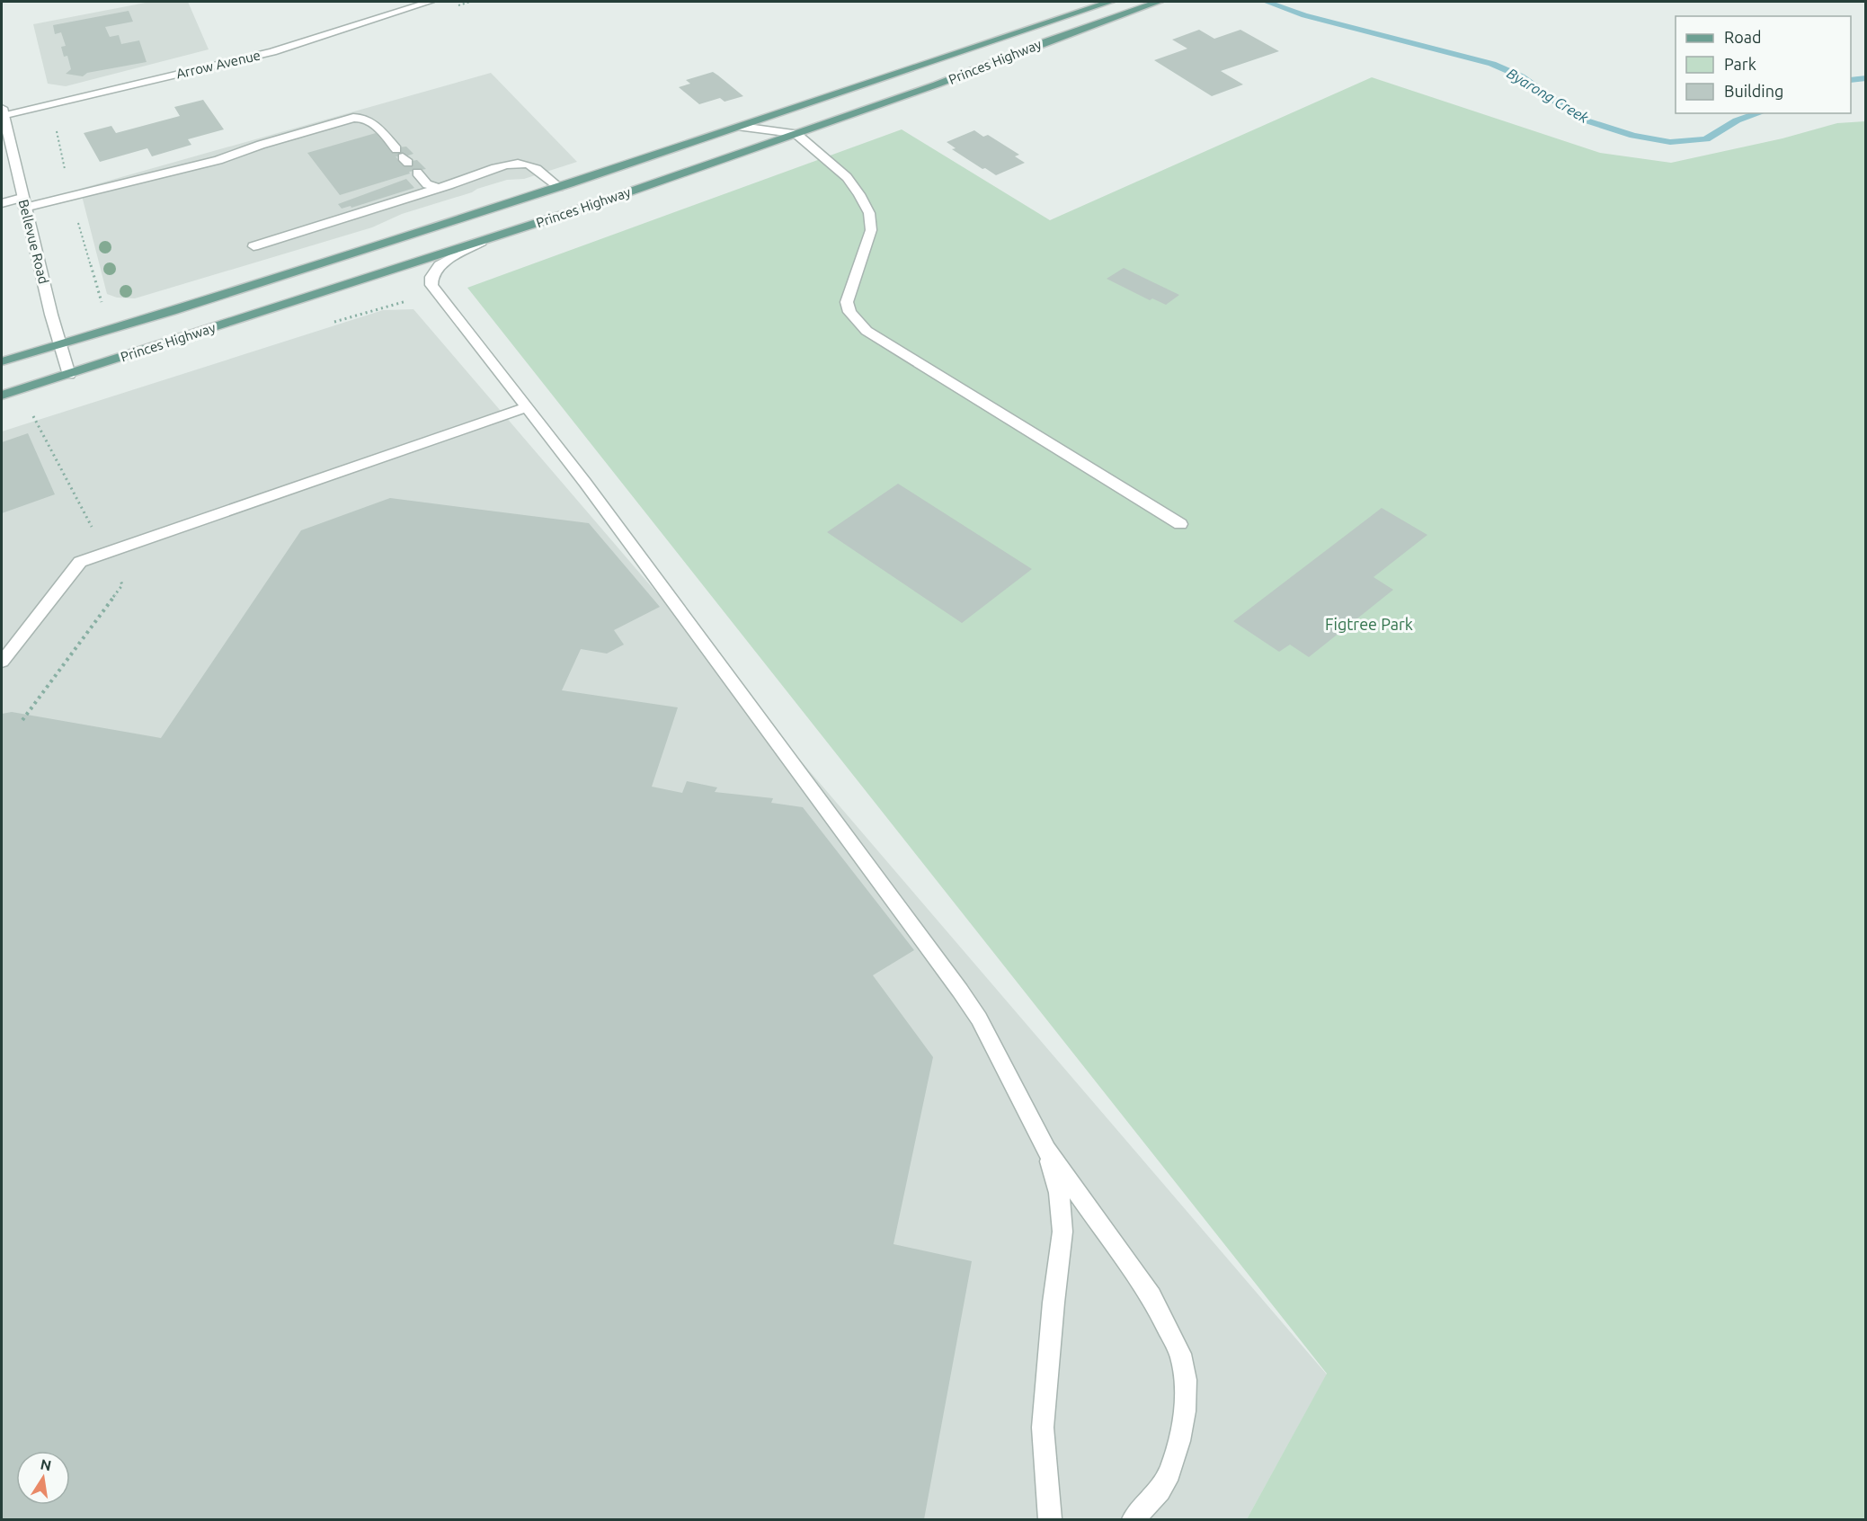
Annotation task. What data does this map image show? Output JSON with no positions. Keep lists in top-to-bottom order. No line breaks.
{"streets":{"main road":["Princes Highway"],"street":["Arrow Avenue","Bellevue Road"]},"crossings":[["Princes Highway","Bellevue Road"],["Arrow Avenue","Bellevue Road"]],"water":["Byarong Creek"],"parks":["Figtree Park"],"legend":["Road","Park","Building"],"north":"top"}
